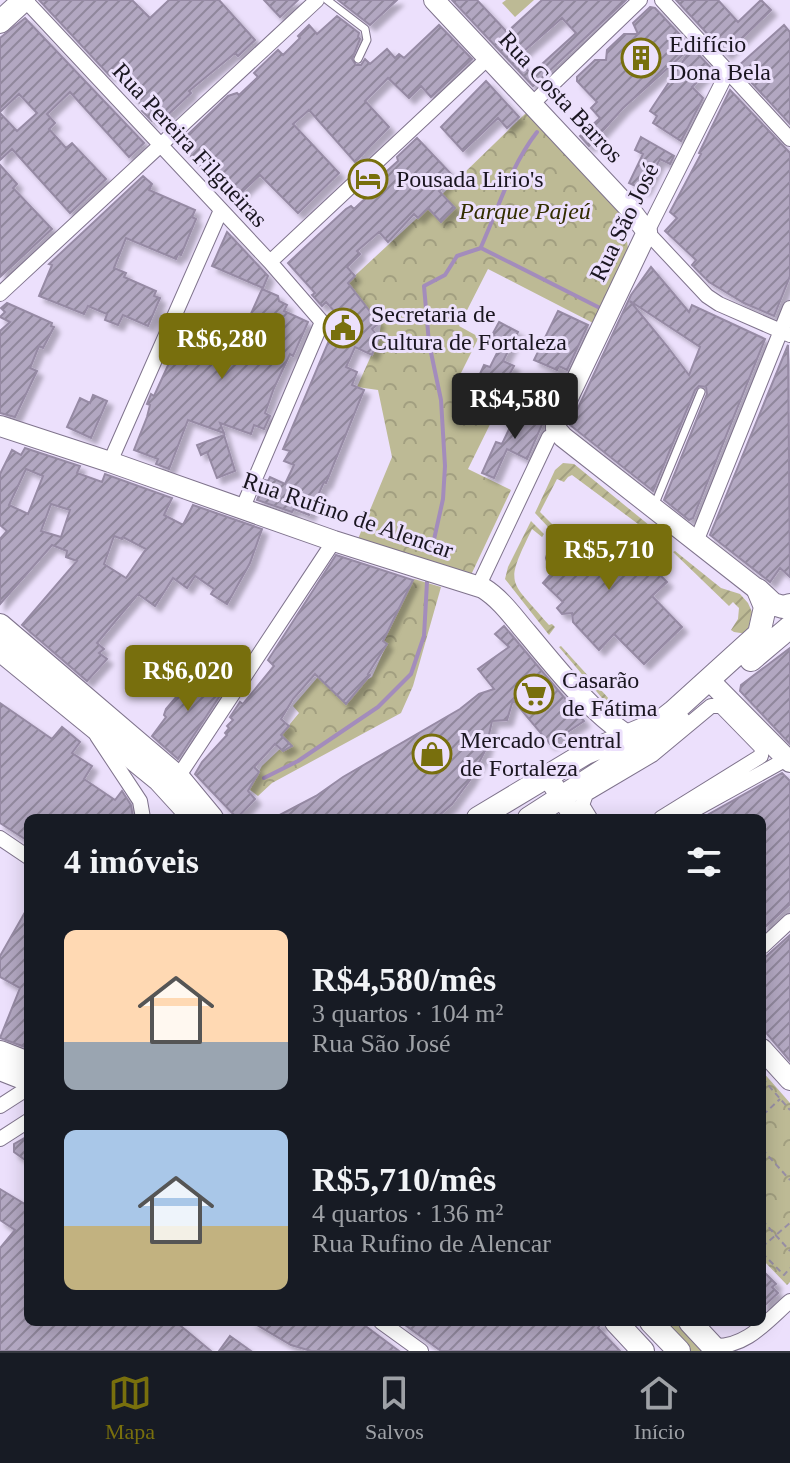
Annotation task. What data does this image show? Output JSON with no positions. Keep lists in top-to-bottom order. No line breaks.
{"streets":{"street":["Rua Costa Barros","Rua Pereira Filgueiras","Rua São José","Rua Rufino de Alencar"]},"crossings":[["Rua Costa Barros","Rua São José"],["Rua Pereira Filgueiras","Rua Rufino de Alencar"],["Rua São José","Rua Rufino de Alencar"]],"parks":["Parque Pajeú"],"places":{"building":["Edifício Dona Bela"],"hotel":["Pousada Lirio's"],"public building":["Secretaria de Cultura de Fortaleza"],"supermarket":["Casarão de Fátima"],"shop":["Mercado Central de Fortaleza"]},"page":{"price":["R$6,280","R$4,580","R$5,710","R$6,020"],"heading":"4 imóveis","list":[{"name":"R$4,580/mês","note":"3 quartos · 104 m² · Rua São José"},{"name":"R$5,710/mês","note":"4 quartos · 136 m² · Rua Rufino de Alencar"}],"tabs":["Mapa","Salvos","Início"]}}
